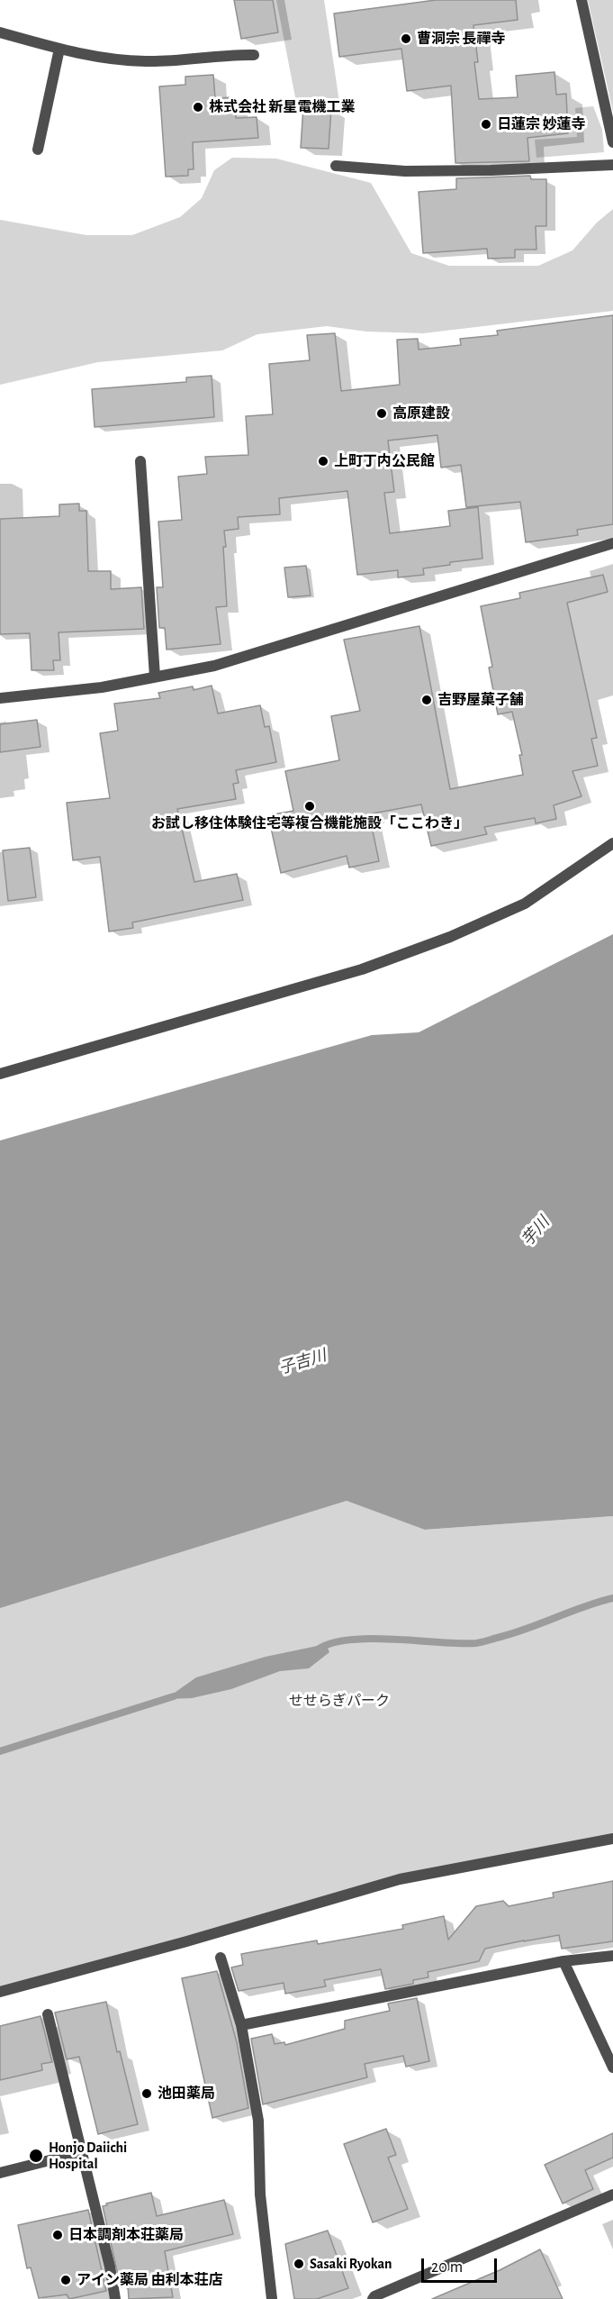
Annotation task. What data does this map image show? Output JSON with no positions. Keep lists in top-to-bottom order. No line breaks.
{"water":["芋川","子吉川"],"parks":["せせらぎパーク"],"places":["曹洞宗 長禪寺","株式会社 新星電機工業","日蓮宗 妙蓮寺","高原建設","上町丁内公民館","吉野屋菓子舗","お試し移住体験住宅等複合機能施設「ここわき」","池田薬局","Honjo Daiichi Hospital","日本調剤本荘薬局","Sasaki Ryokan","アイン薬局 由利本荘店"],"scale_bar":"20 m"}
